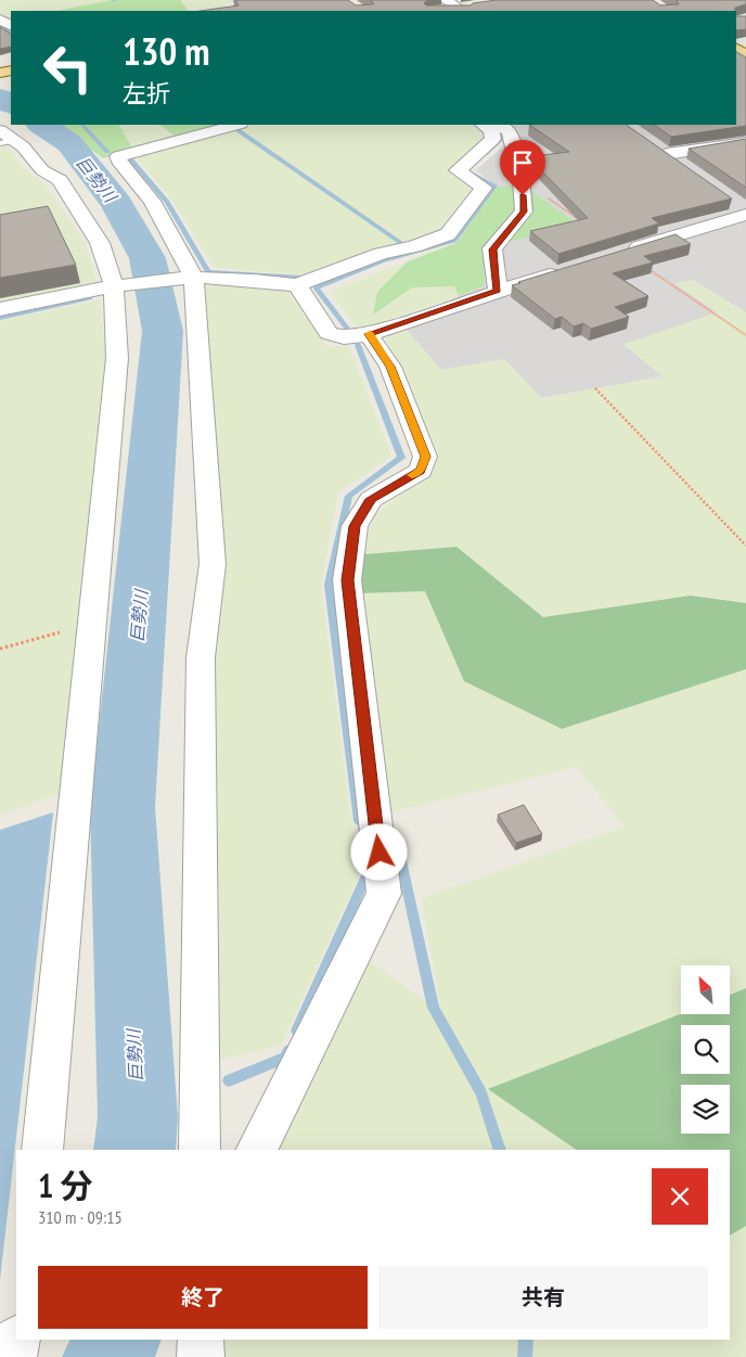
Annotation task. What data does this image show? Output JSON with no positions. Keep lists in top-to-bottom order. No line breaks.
{"water":["巨勢川"],"north":"top left","page":{"turn":["130 m","左折"],"heading":["1 分","310 m · 09:15"],"buttons":["終了","共有"]}}
